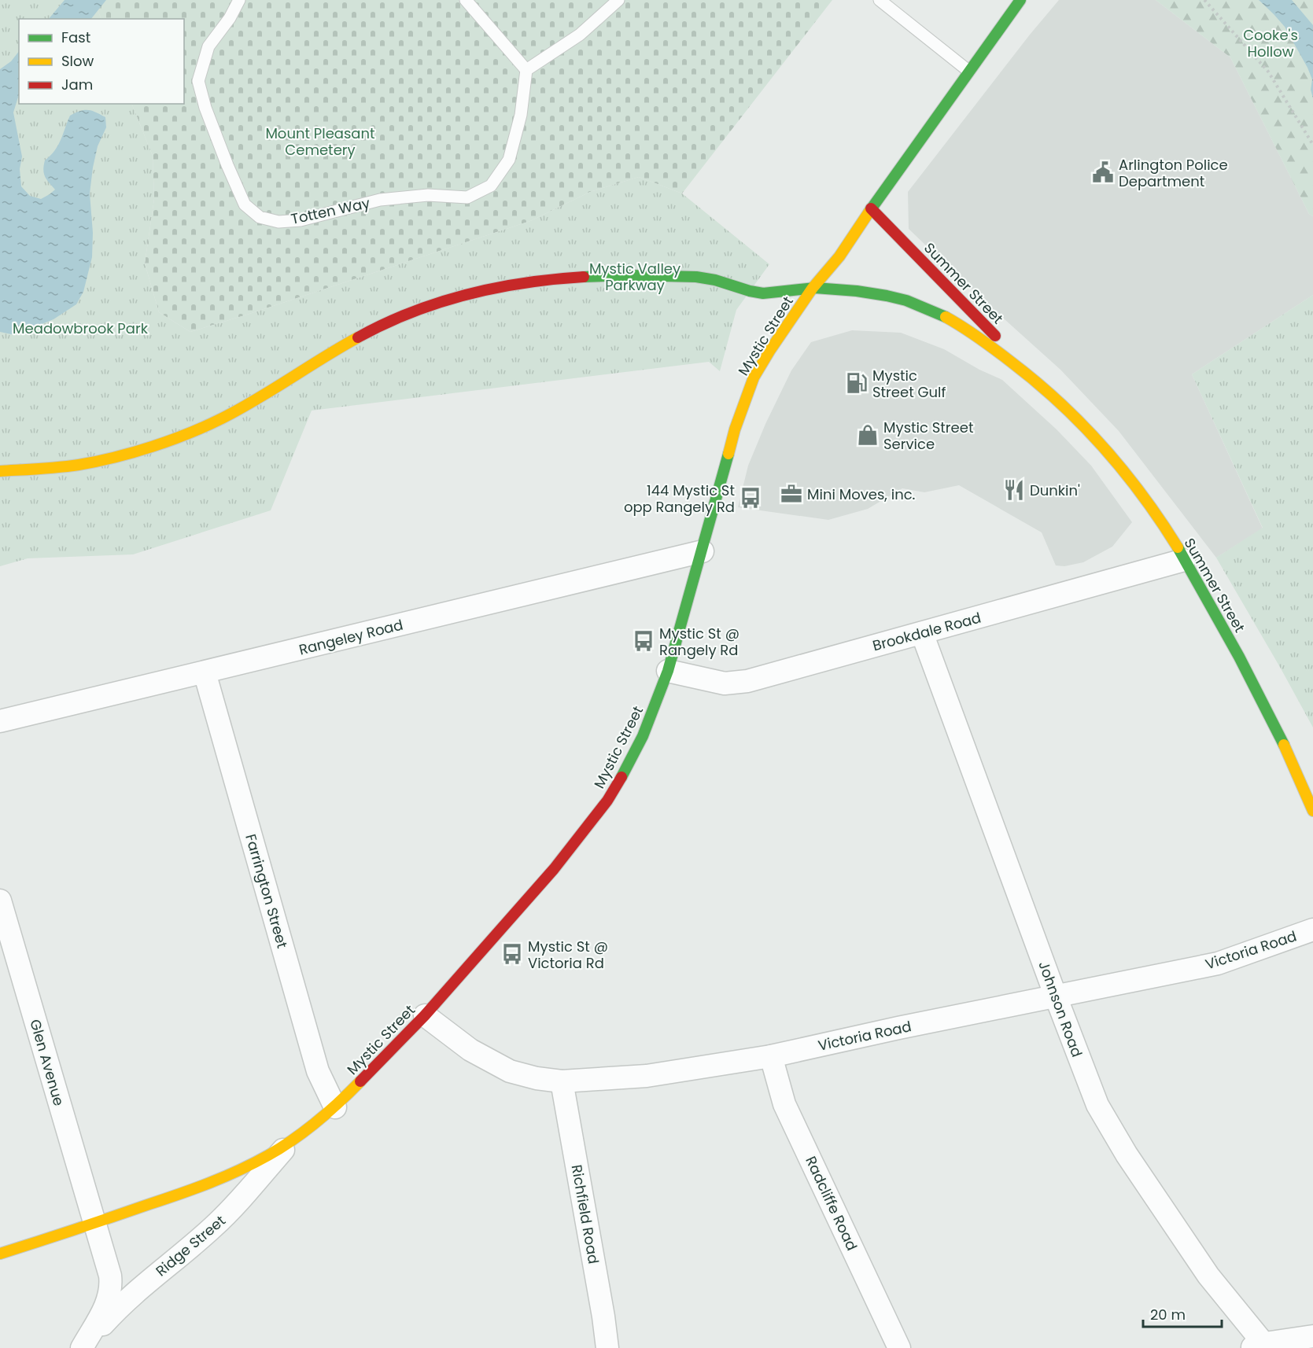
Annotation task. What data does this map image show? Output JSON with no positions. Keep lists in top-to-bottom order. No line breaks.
{"streets":{"main road":["Summer Street","Mystic Street"],"street":["Brookdale Road","Rangeley Road","Farrington Street","Victoria Road","Johnson Road","Glen Avenue","Radcliffe Road","Richfield Road","Ridge Street"],"lane":["Totten Way"]},"crossings":[["Summer Street","Mystic Street"],["Summer Street","Brookdale Road"],["Mystic Street","Brookdale Road"],["Mystic Street","Rangeley Road"],["Mystic Street","Farrington Street"],["Mystic Street","Victoria Road"],["Mystic Street","Glen Avenue"],["Mystic Street","Ridge Street"],["Brookdale Road","Johnson Road"],["Rangeley Road","Farrington Street"],["Victoria Road","Johnson Road"],["Victoria Road","Radcliffe Road"],["Victoria Road","Richfield Road"],["Glen Avenue","Ridge Street"]],"parks":["Cooke's Hollow","Mount Pleasant Cemetery","Mystic Valley Parkway","Meadowbrook Park"],"places":{"public building":["Arlington Police Department"],"fuel station":["Mystic Street Gulf"],"shop":["Mystic Street Service"],"restaurant":["Dunkin'"],"office":["Mini Moves, inc."],"bus stop":["144 Mystic St opp Rangely Rd","Mystic St @ Rangely Rd","Mystic St @ Victoria Rd"]},"legend":["Fast","Slow","Jam"],"scale_bar":"20 m"}
